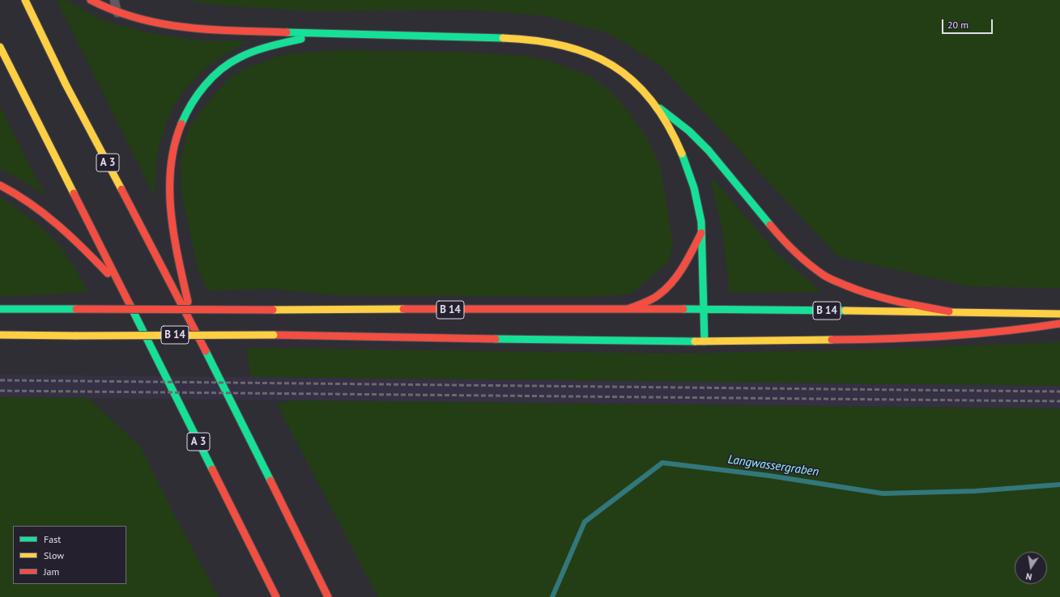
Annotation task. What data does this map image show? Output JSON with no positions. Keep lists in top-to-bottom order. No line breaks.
{"streets":{"main road":["A 3","B 14"]},"water":["Langwassergraben"],"legend":["Fast","Slow","Jam"],"scale_bar":"20 m","north":"bottom"}
